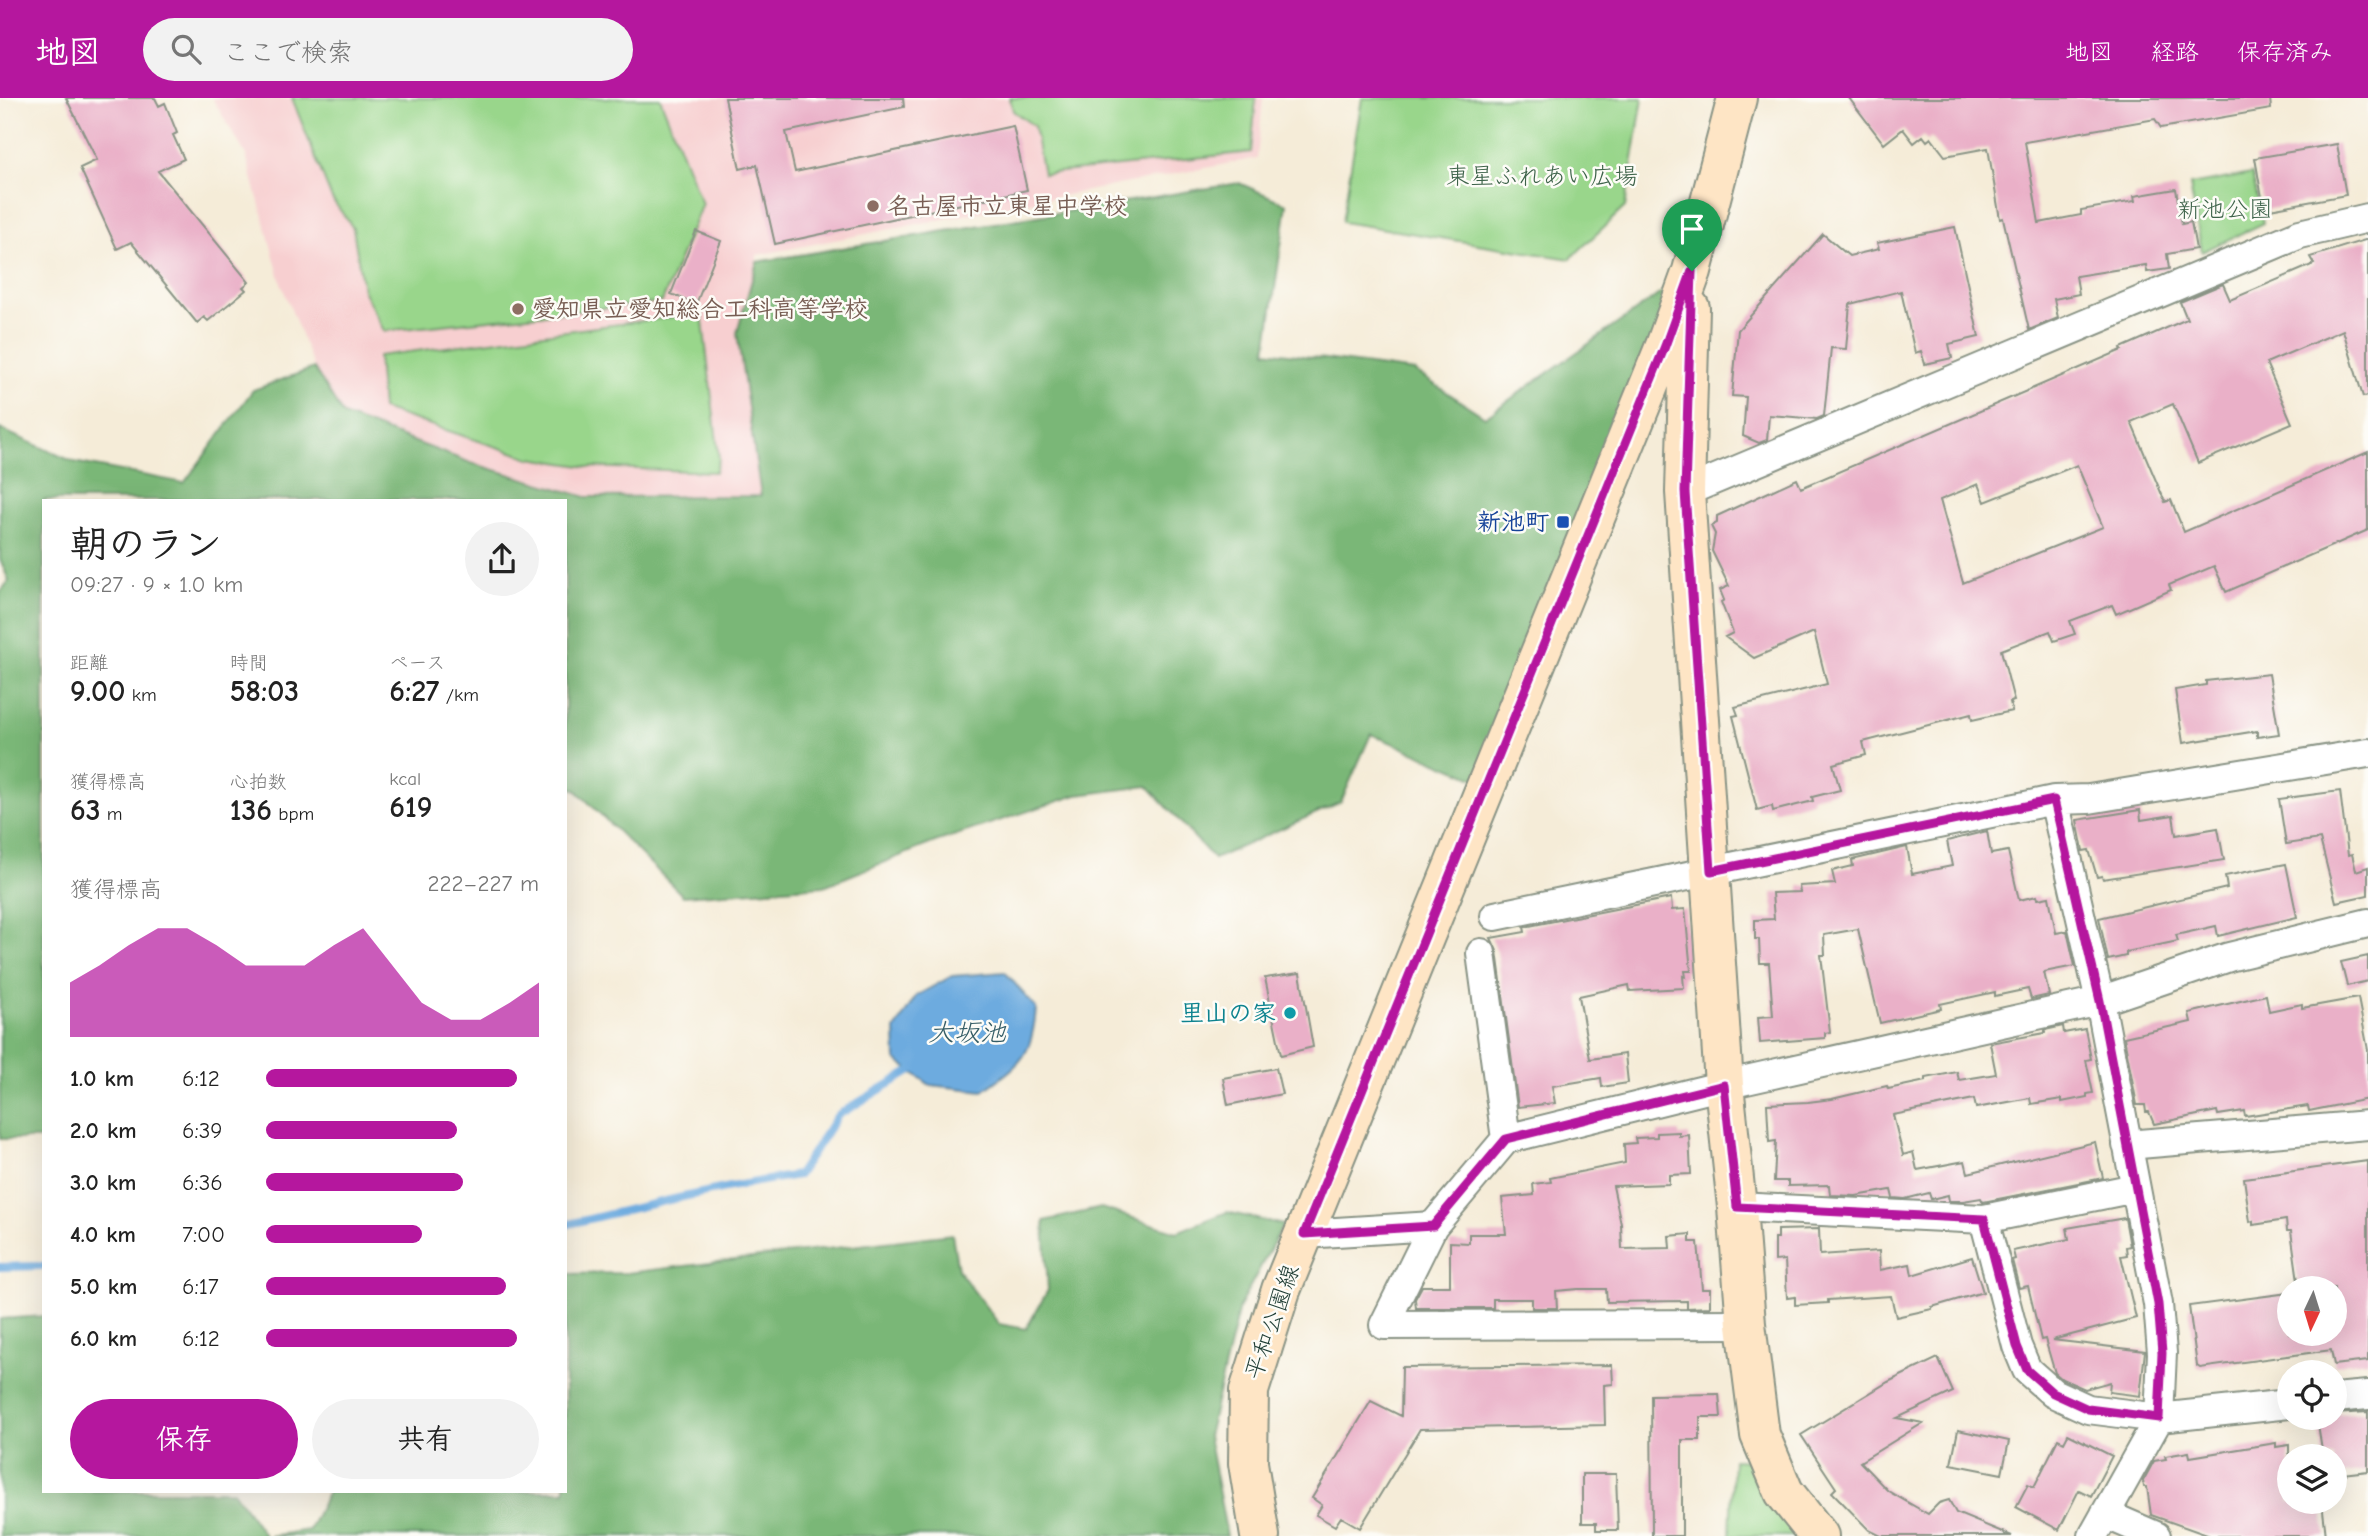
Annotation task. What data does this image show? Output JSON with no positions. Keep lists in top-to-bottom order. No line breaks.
{"streets":{"street":["平和公園線"]},"water":["大坂池"],"parks":["東星ふれあい広場","新池公園"],"places":{"other":["名古屋市立東星中学校","愛知県立愛知総合工科高等学校","里山の家"],"transit":["新池町"]},"north":"bottom","page":{"header":"地図","search":"ここで検索","nav":["地図","経路","保存済み"],"heading":["朝のラン","09:27 · 9 × 1.0 km"],"stats":[["距離","9.00 km"],["時間","58:03"],["ペース","6:27 /km"],["獲得標高","63 m"],["心拍数","136 bpm"],["kcal","619"]],"chart":["獲得標高","222–227 m"],"list":[{"name":"1.0 km","note":"6:12"},{"name":"2.0 km","note":"6:39"},{"name":"3.0 km","note":"6:36"},{"name":"4.0 km","note":"7:00"},{"name":"5.0 km","note":"6:17"},{"name":"6.0 km","note":"6:12"}],"buttons":["保存","共有"]}}
